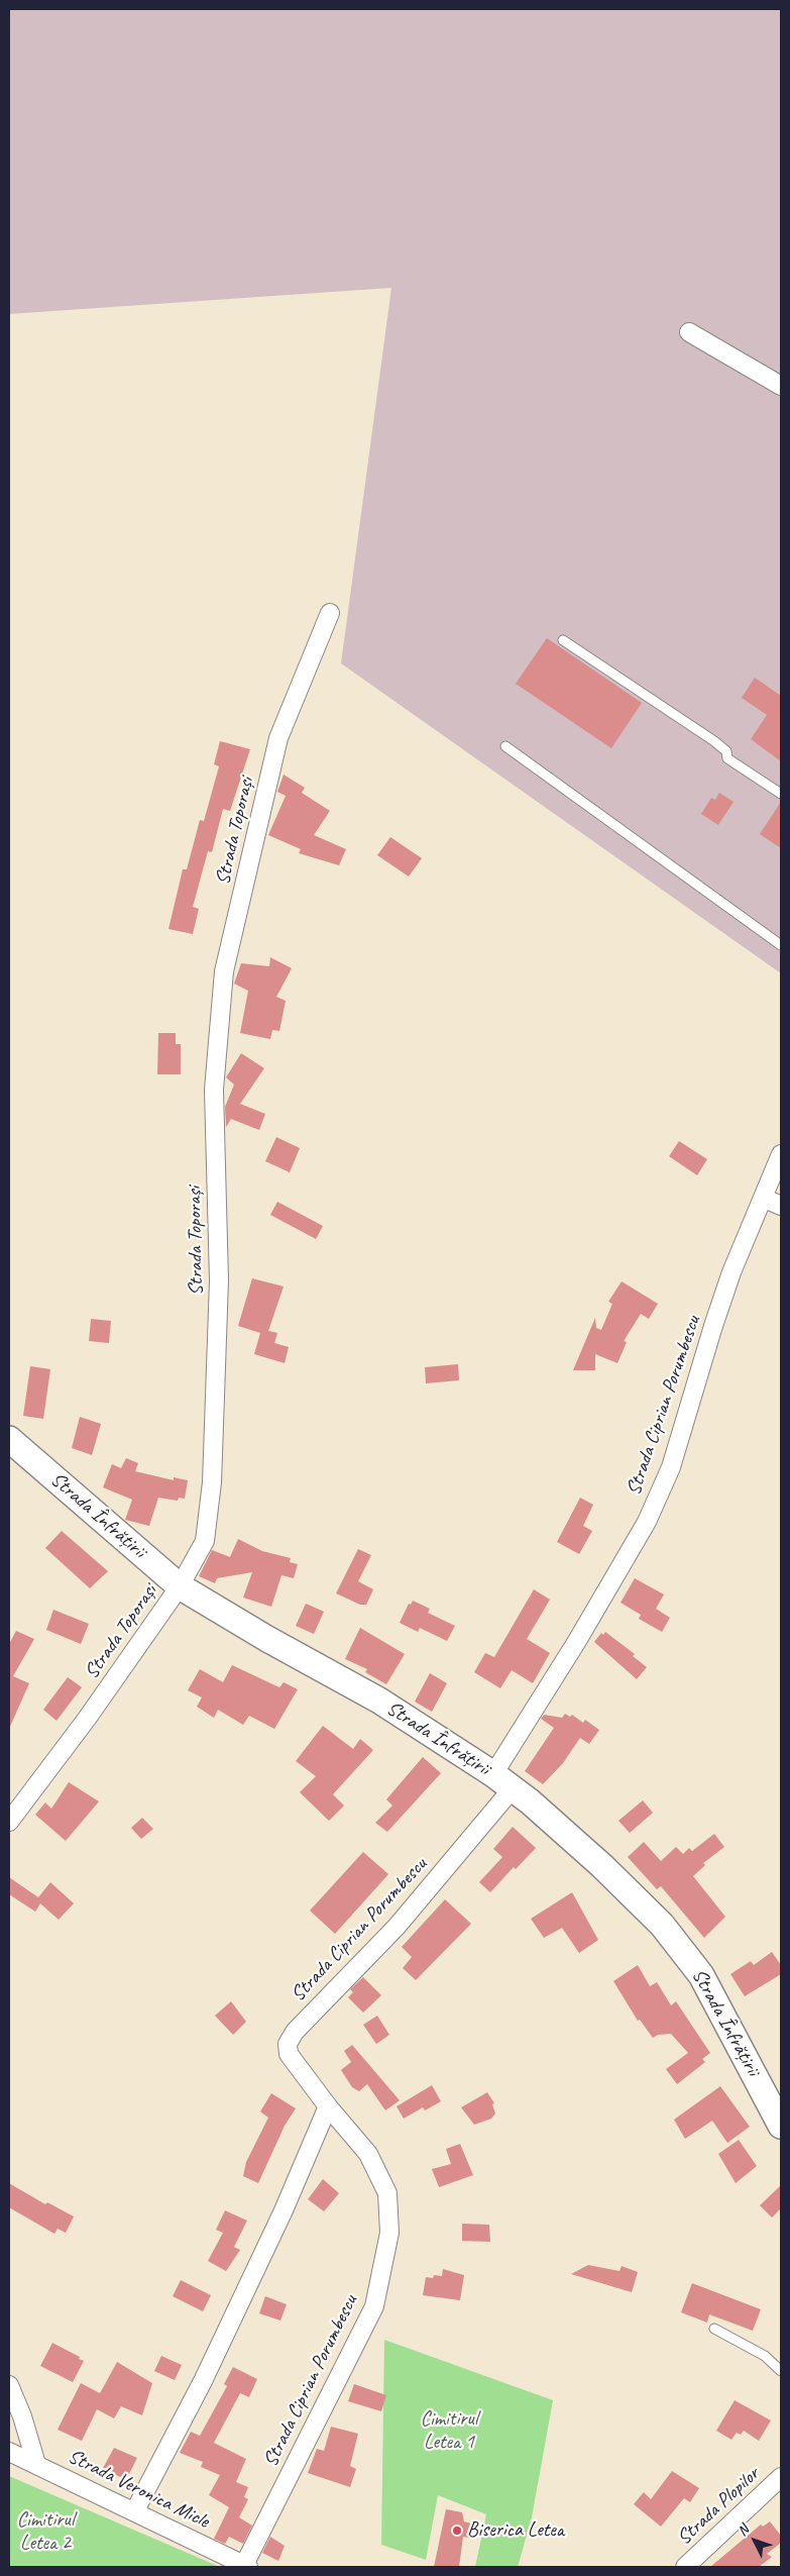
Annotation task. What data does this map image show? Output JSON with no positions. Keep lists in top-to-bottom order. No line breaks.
{"streets":{"main road":["Strada Înfrățirii"],"street":["Strada Toporași","Strada Ciprian Porumbescu","Strada Veronica Micle","Strada Plopilor"]},"crossings":[["Strada Toporași","Strada Înfrățirii"],["Strada Ciprian Porumbescu","Strada Înfrățirii"],["Strada Ciprian Porumbescu","Strada Veronica Micle"]],"parks":["Cimitirul Letea 1","Cimitirul Letea 2"],"places":["Biserica Letea"],"north":"top left"}
